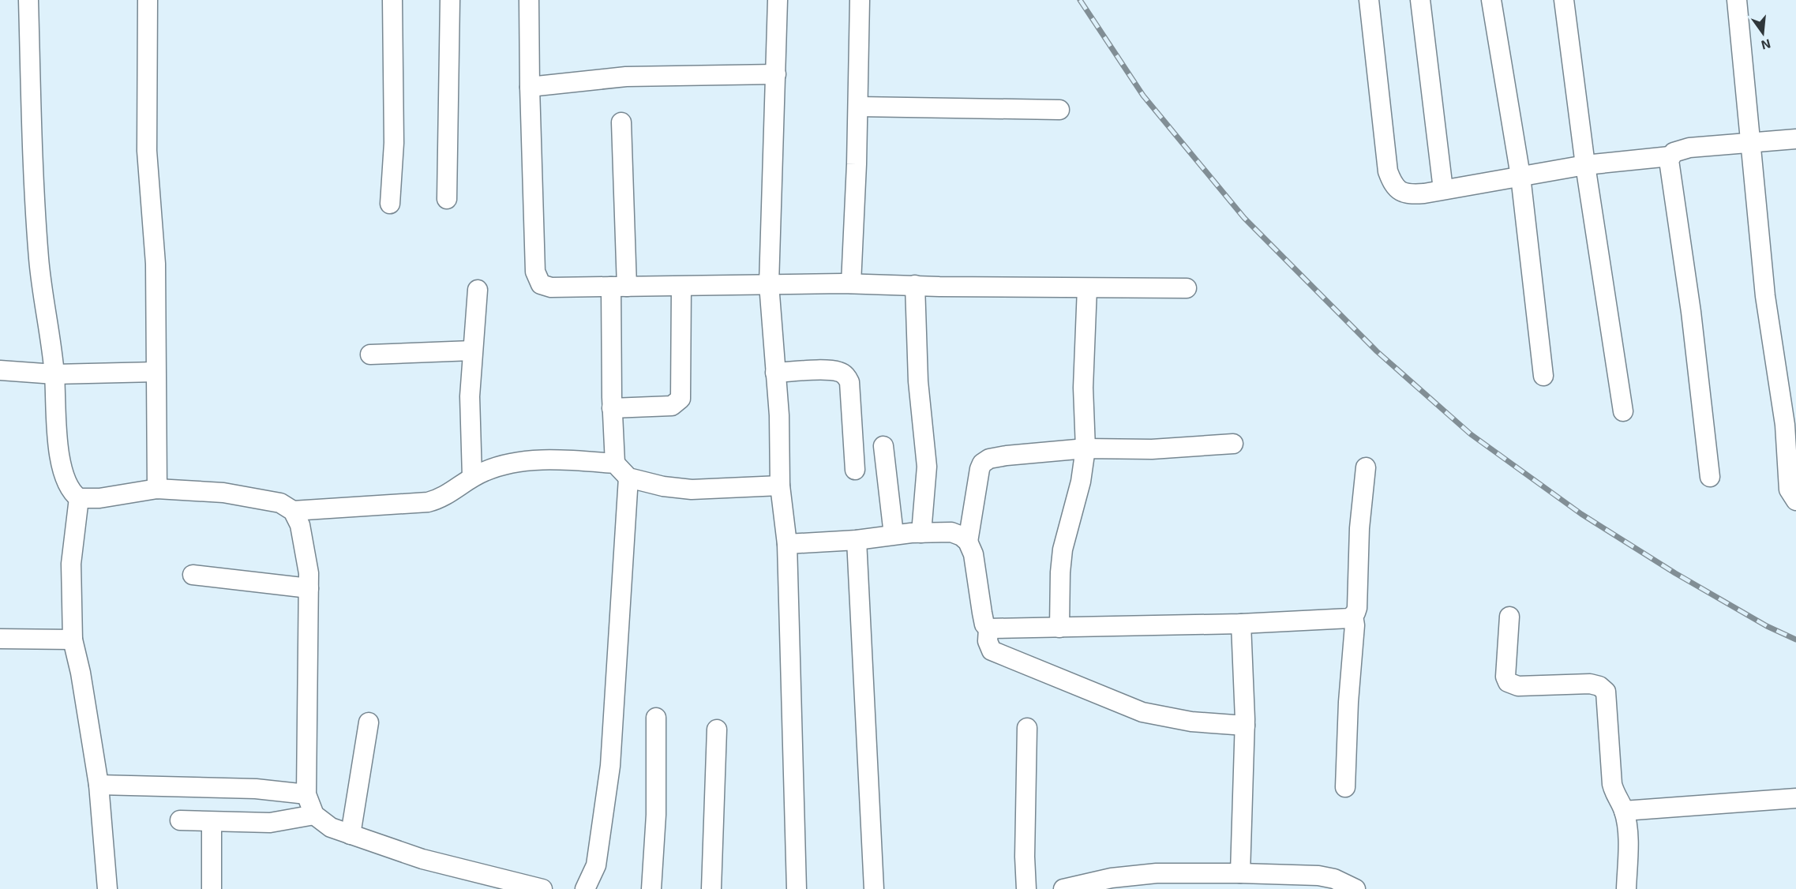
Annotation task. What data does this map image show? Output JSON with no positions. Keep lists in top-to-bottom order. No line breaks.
{"north":"bottom"}
